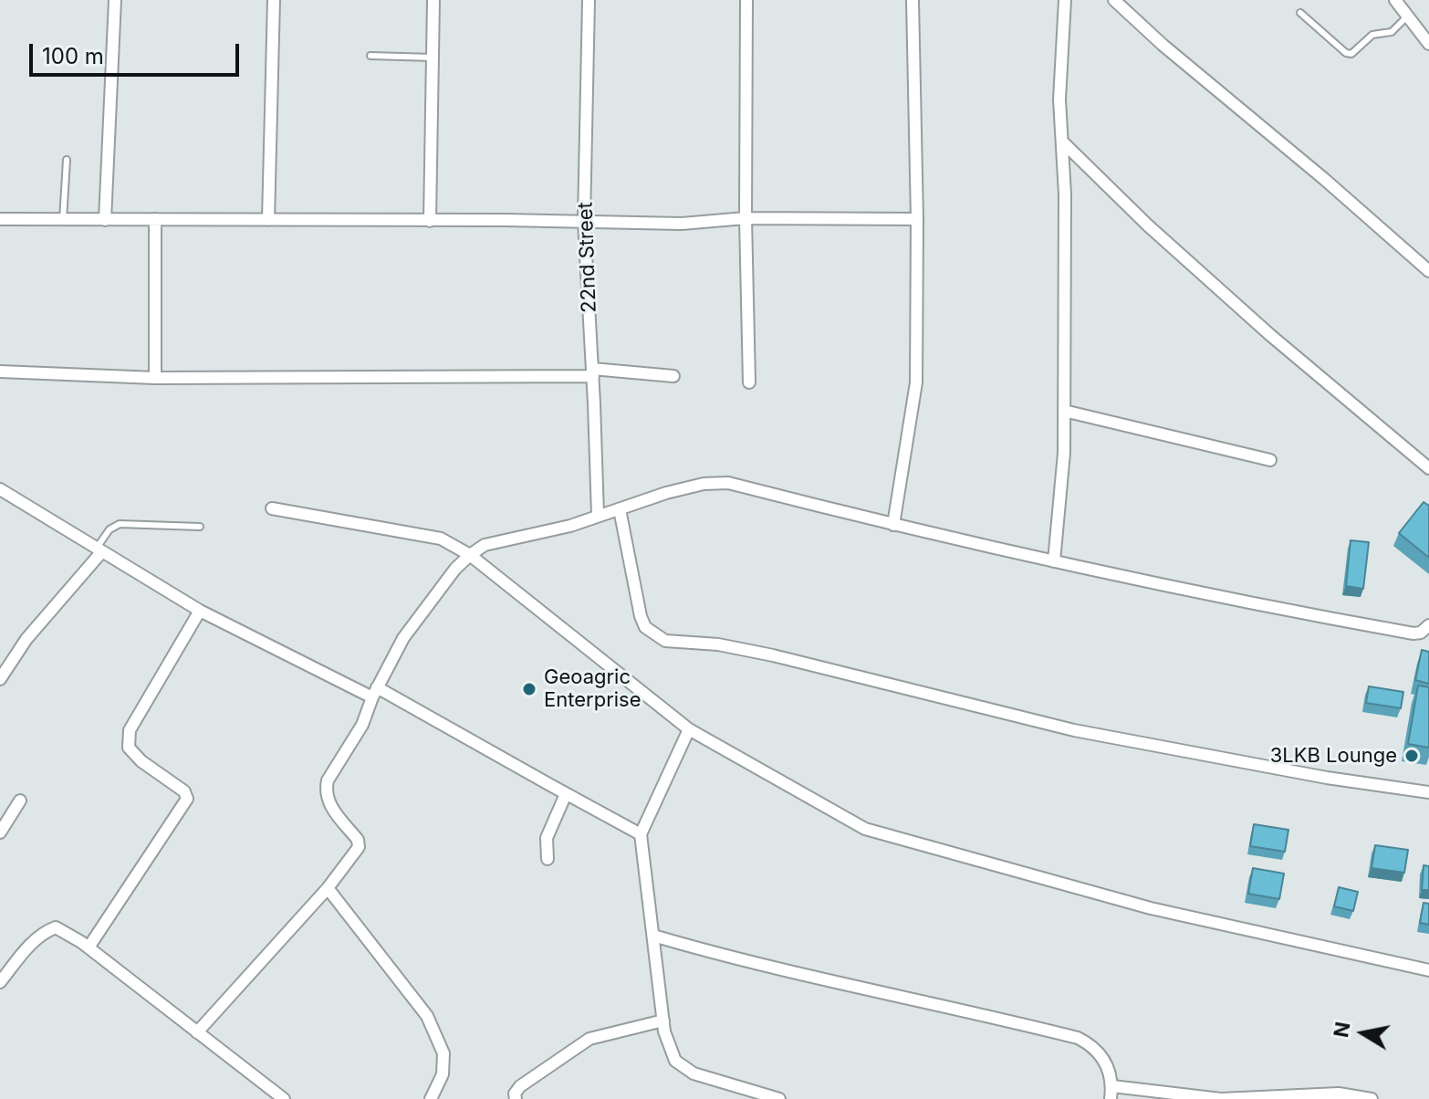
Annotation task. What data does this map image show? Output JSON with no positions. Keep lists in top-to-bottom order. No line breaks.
{"streets":{"street":["22nd Street"]},"places":["Geoagric Enterprise","3LKB Lounge"],"scale_bar":"100 m","north":"left"}
